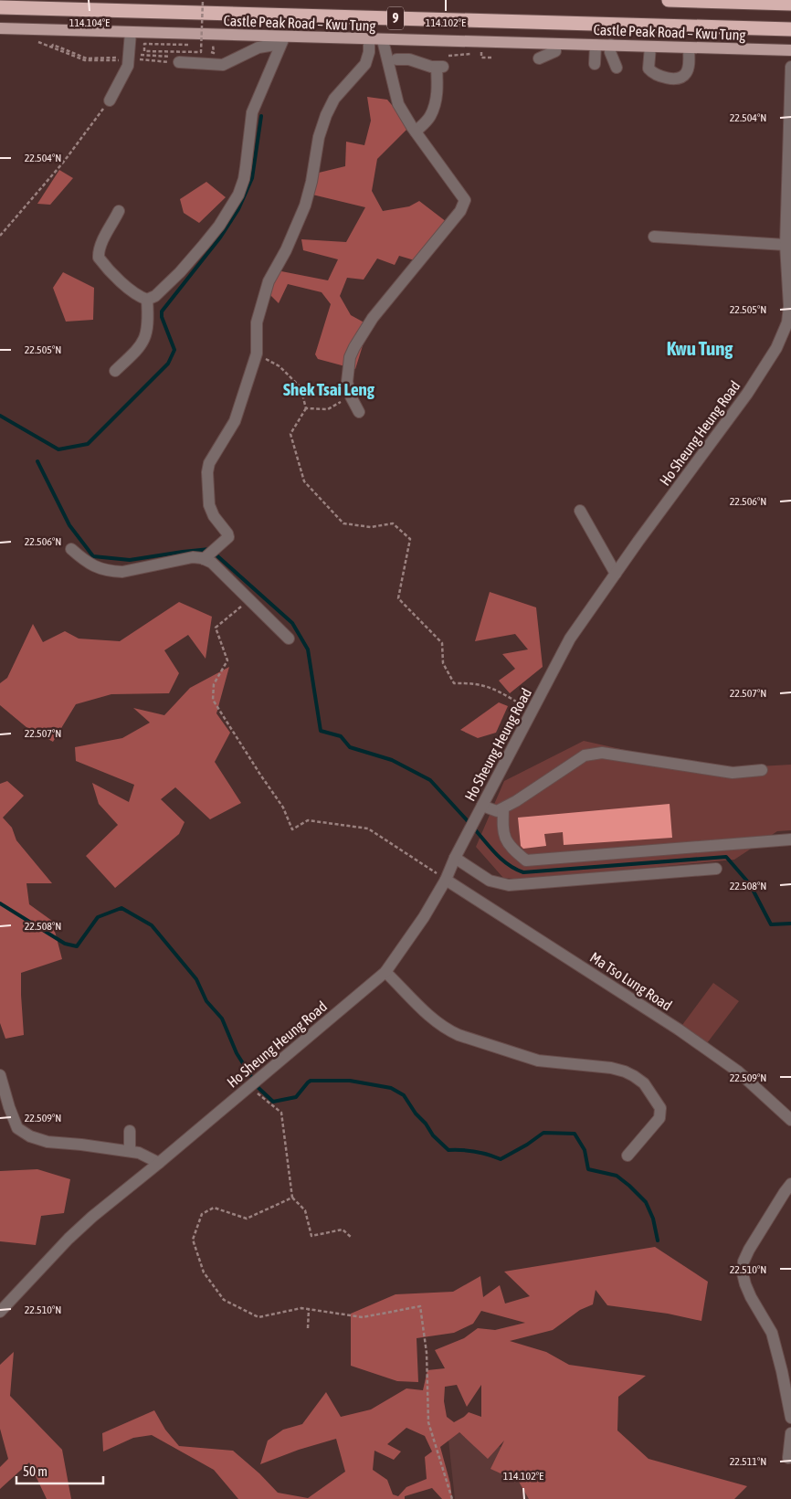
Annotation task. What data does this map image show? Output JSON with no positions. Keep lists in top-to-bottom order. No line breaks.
{"streets":{"highway":["9"],"main road":["Castle Peak Road – Kwu Tung"],"street":["Ho Sheung Heung Road","Ma Tso Lung Road"]},"crossings":[["Ho Sheung Heung Road","Ma Tso Lung Road"]],"districts":["Kwu Tung","Shek Tsai Leng"],"scale_bar":"50 m","coordinates":["114.104°E","114.102°E","22.504°N","22.505°N","22.506°N","22.507°N","22.508°N","22.509°N","22.510°N","22.511°N"]}
